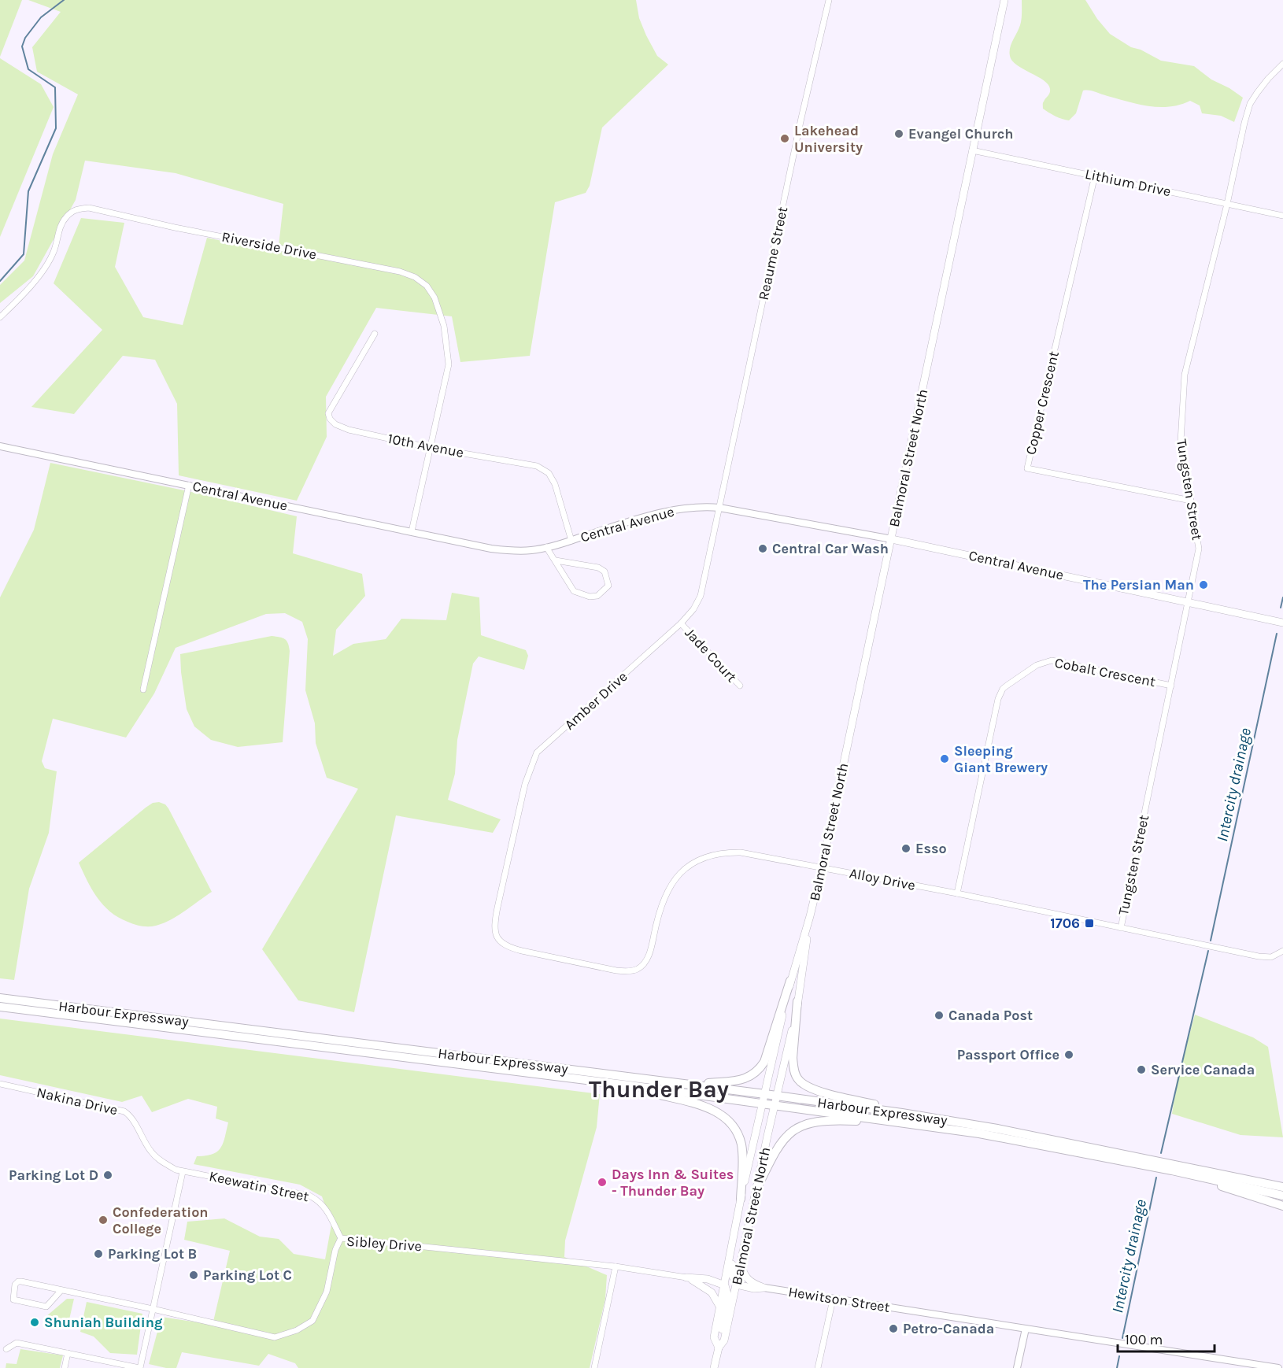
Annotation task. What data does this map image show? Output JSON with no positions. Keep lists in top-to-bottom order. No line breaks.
{"streets":{"main road":["Balmoral Street North","Central Avenue","Harbour Expressway"],"street":["Lithium Drive","Riverside Drive","Reaume Street","Copper Crescent","10th Avenue","Tungsten Street","Jade Court","Cobalt Crescent","Amber Drive","Alloy Drive","Nakina Drive","Keewatin Street","Sibley Drive","Hewitson Street"]},"crossings":[["Lithium Drive","Copper Crescent"],["Lithium Drive","Balmoral Street North"],["Lithium Drive","Tungsten Street"],["Riverside Drive","10th Avenue"],["Riverside Drive","Central Avenue"],["Reaume Street","Central Avenue"],["Reaume Street","Amber Drive"],["Copper Crescent","Tungsten Street"],["10th Avenue","Central Avenue"],["Balmoral Street North","Central Avenue"],["Balmoral Street North","Alloy Drive"],["Balmoral Street North","Harbour Expressway"],["Tungsten Street","Central Avenue"],["Tungsten Street","Cobalt Crescent"],["Tungsten Street","Alloy Drive"],["Central Avenue","Amber Drive"],["Jade Court","Amber Drive"],["Cobalt Crescent","Alloy Drive"],["Amber Drive","Alloy Drive"],["Nakina Drive","Keewatin Street"],["Keewatin Street","Sibley Drive"]],"districts":["Thunder Bay"],"water":["Intercity drainage"],"places":{"other":["Evangel Church","Lakehead University","Central Car Wash","The Persian Man","Sleeping Giant Brewery","Esso","Canada Post","Passport Office","Service Canada","Parking Lot D","Days Inn & Suites - Thunder Bay","Confederation College","Parking Lot B","Parking Lot C","Shuniah Building","Petro-Canada"],"transit":["1706"]},"scale_bar":"100 m"}
